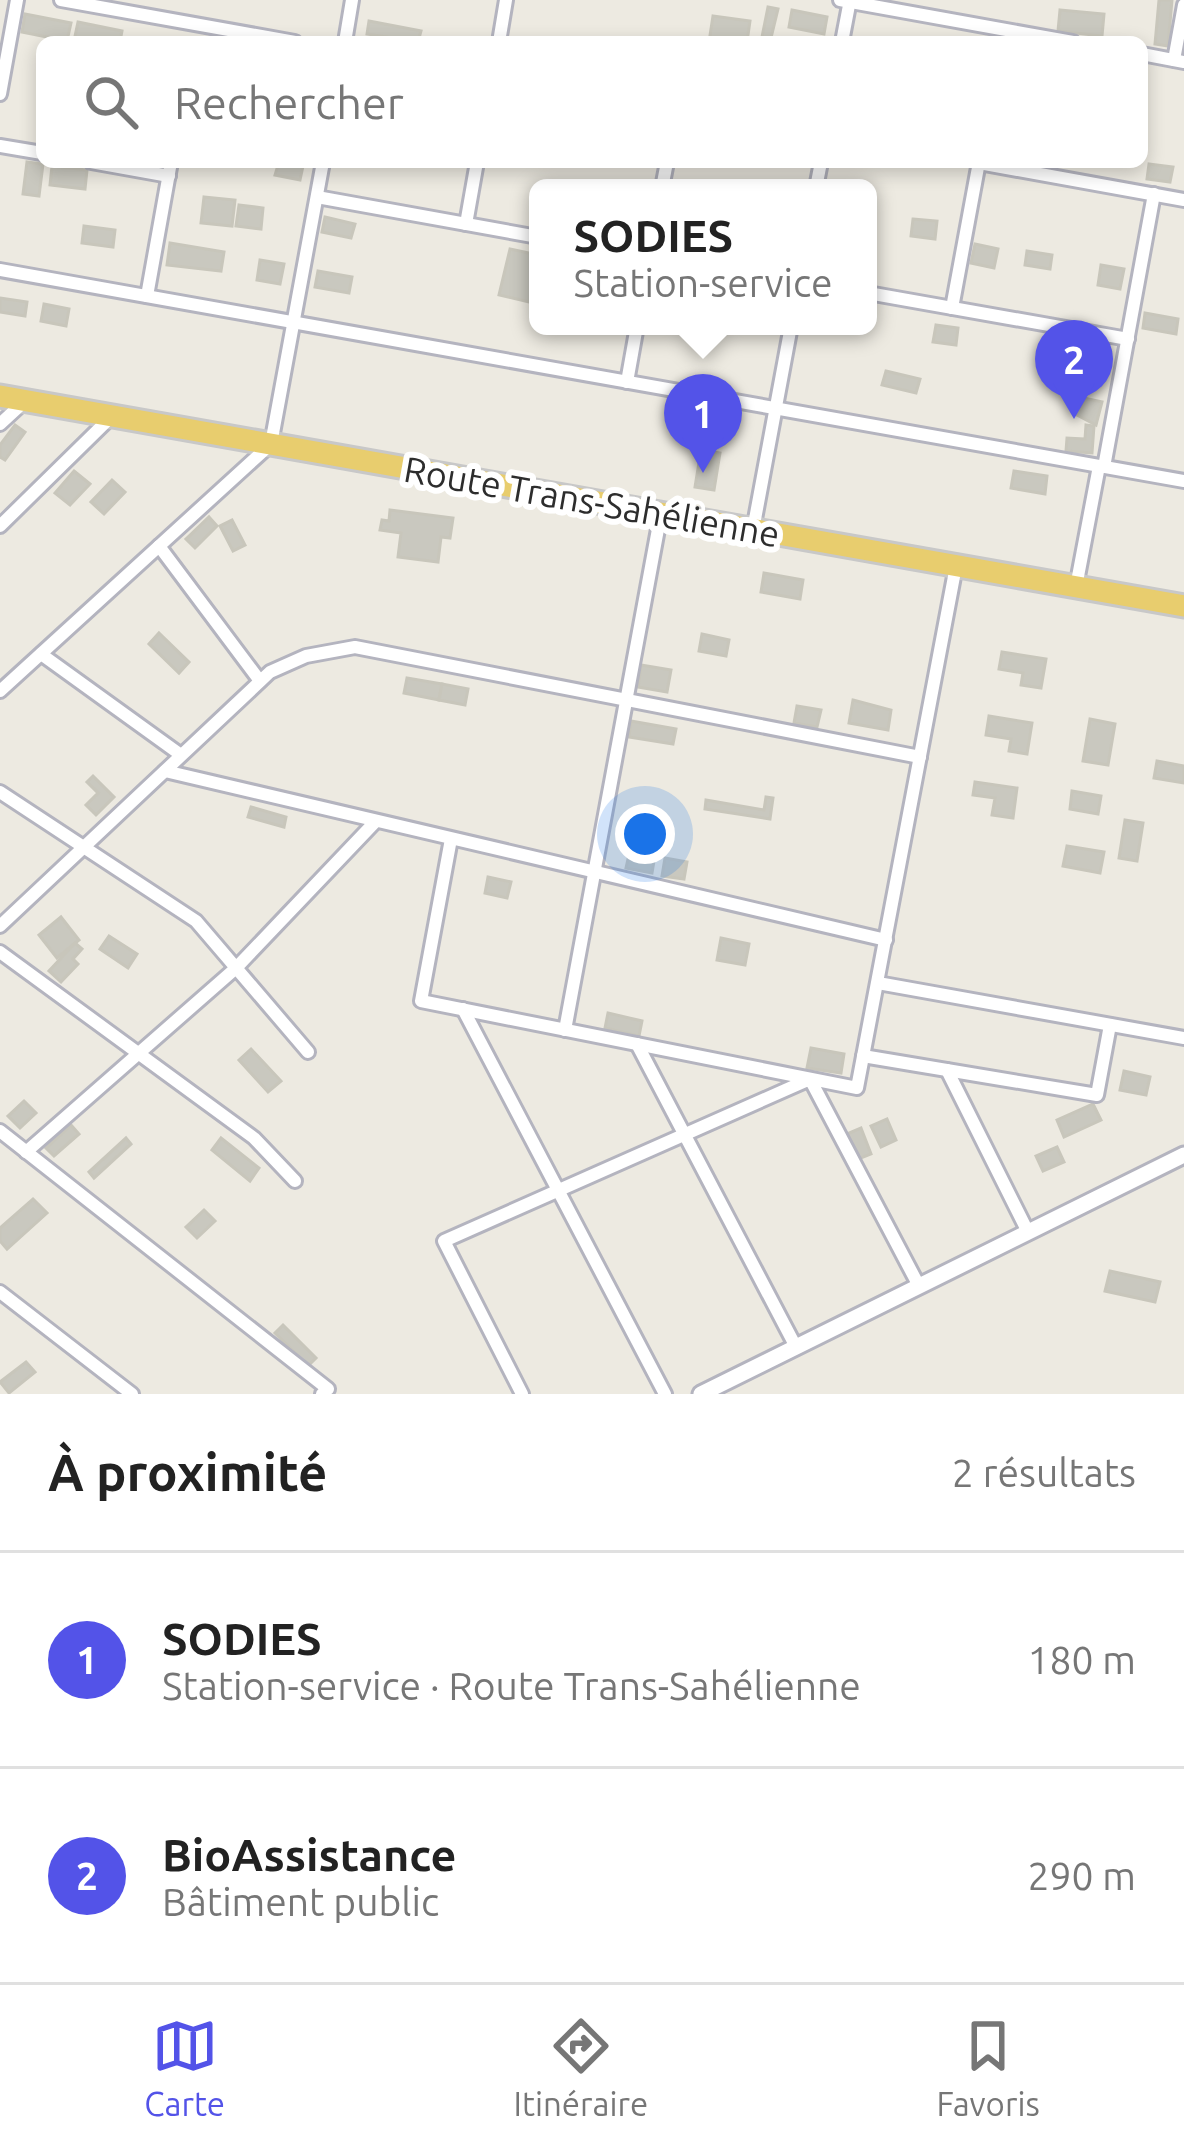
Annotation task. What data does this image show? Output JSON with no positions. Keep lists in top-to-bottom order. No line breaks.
{"streets":{"highway":["Route Trans-Sahélienne"]},"page":{"search":"Rechercher","popup":["SODIES","Station-service"],"pins":["2","1"],"heading":["À proximité","2 résultats"],"list":[{"mark":"1","name":"SODIES","note":"Station-service · Route Trans-Sahélienne","value":"180 m"},{"mark":"2","name":"BioAssistance","note":"Bâtiment public","value":"290 m"}],"nav":["Carte","Itinéraire","Favoris"]}}
